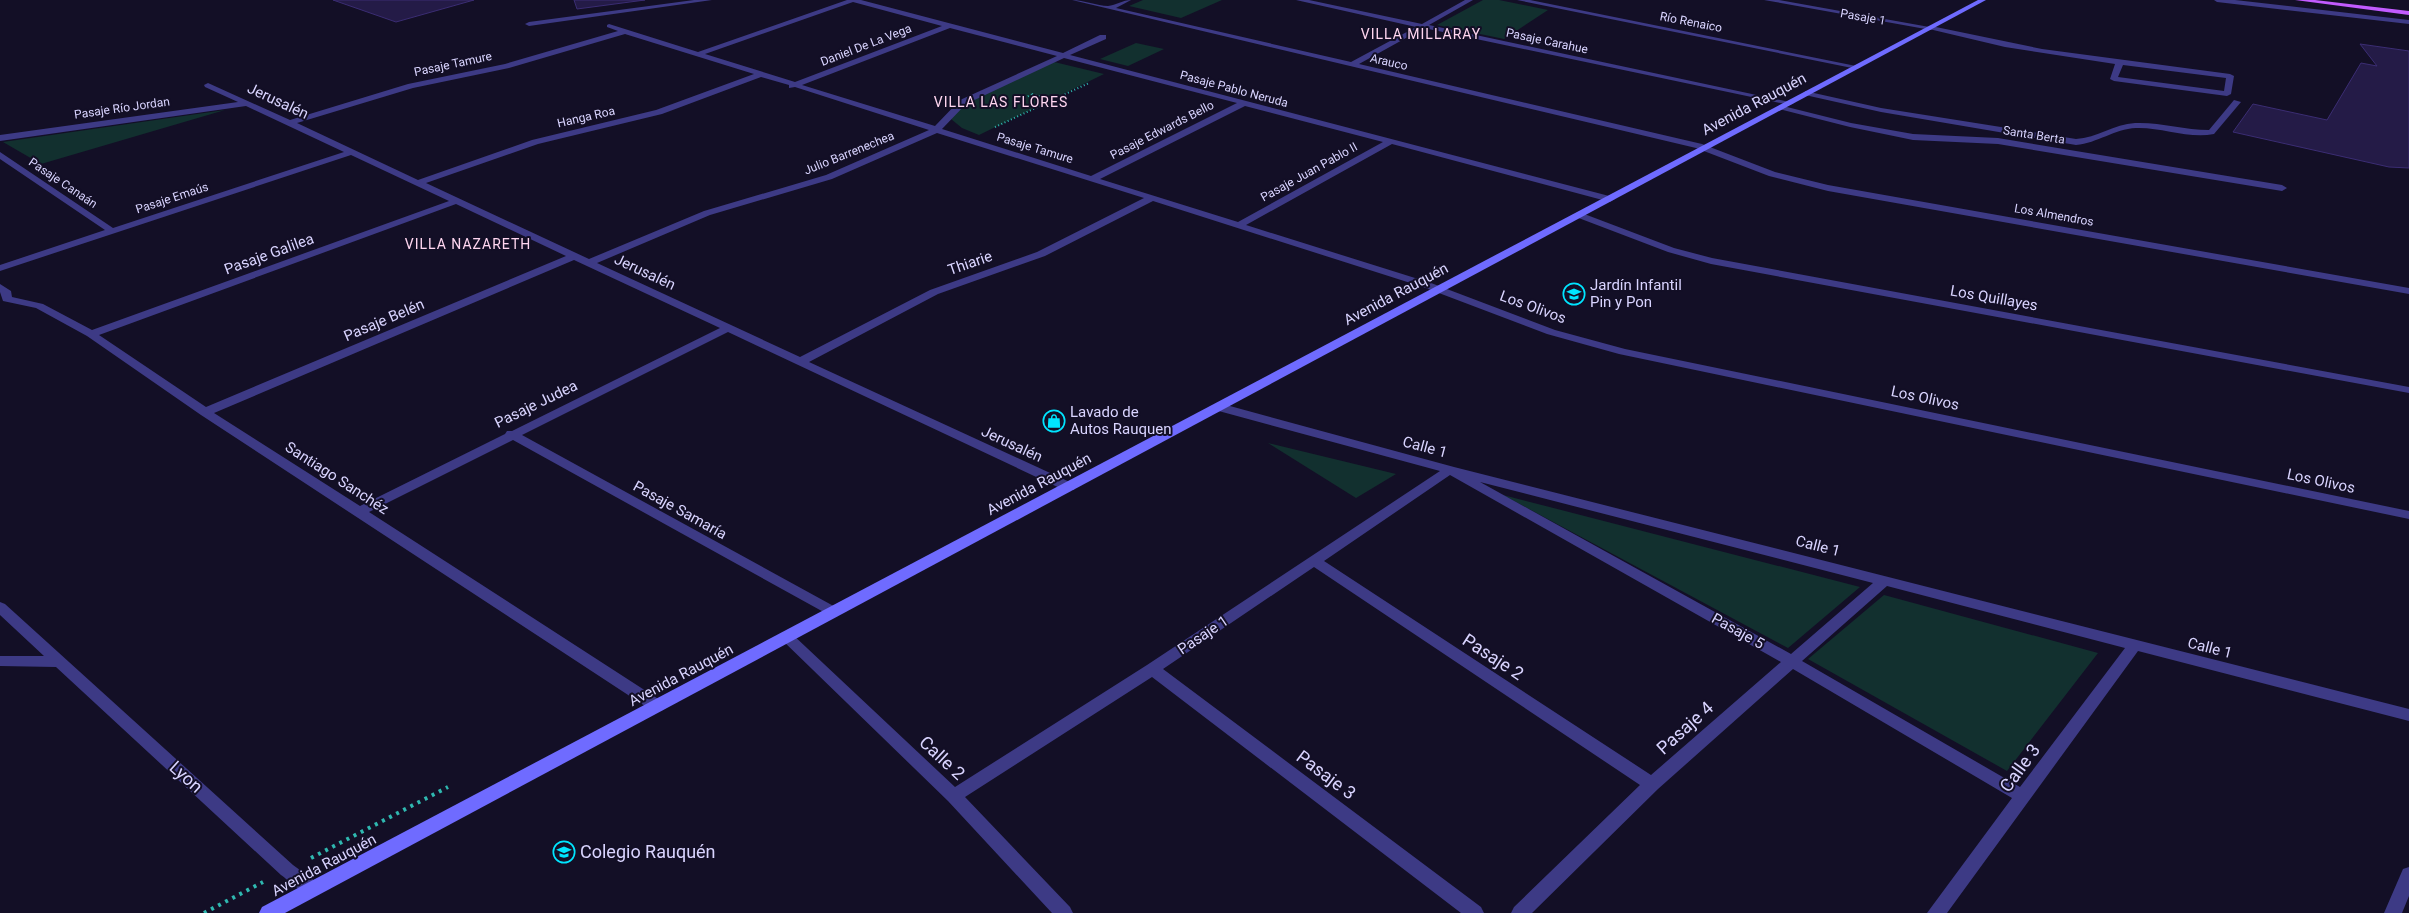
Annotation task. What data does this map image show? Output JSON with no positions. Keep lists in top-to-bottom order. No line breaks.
{"streets":{"main road":["Avenida Rauquén"],"street":["Pasaje 1","Río Renaico","Pasaje Carahue","Daniel De La Vega","Arauco","Pasaje Tamure","Pasaje Pablo Neruda","Jerusalén","Pasaje Río Jordan","Hanga Roa","Pasaje Edwards Bello","Santa Berta","Julio Barrenechea","Pasaje Juan Pablo II","Pasaje Canaán","Pasaje Emaús","Los Almendros","Pasaje Galilea","Thiarie","Los Quillayes","Los Olivos","Pasaje Belén","Pasaje Judea","Calle 1","Santiago Sanchéz","Pasaje Samaría","Pasaje 5","Pasaje 2","Pasaje 4","Calle 2","Calle 3","Pasaje 3","Lyon"]},"crossings":[["Pasaje 1","Avenida Rauquén"],["Pasaje 1","Calle 1"],["Pasaje 1","Pasaje 5"],["Pasaje 1","Pasaje 2"],["Pasaje 1","Calle 2"],["Pasaje 1","Pasaje 3"],["Río Renaico","Avenida Rauquén"],["Pasaje Carahue","Avenida Rauquén"],["Pasaje Carahue","Santa Berta"],["Daniel De La Vega","Pasaje Tamure"],["Daniel De La Vega","Pasaje Pablo Neruda"],["Arauco","Avenida Rauquén"],["Arauco","Los Almendros"],["Pasaje Tamure","Jerusalén"],["Pasaje Tamure","Avenida Rauquén"],["Pasaje Tamure","Hanga Roa"],["Pasaje Tamure","Pasaje Edwards Bello"],["Pasaje Tamure","Julio Barrenechea"],["Pasaje Tamure","Pasaje Juan Pablo II"],["Pasaje Tamure","Thiarie"],["Pasaje Tamure","Los Olivos"],["Pasaje Pablo Neruda","Avenida Rauquén"],["Pasaje Pablo Neruda","Pasaje Edwards Bello"],["Pasaje Pablo Neruda","Julio Barrenechea"],["Pasaje Pablo Neruda","Pasaje Juan Pablo II"],["Jerusalén","Avenida Rauquén"],["Jerusalén","Pasaje Río Jordan"],["Jerusalén","Hanga Roa"],["Jerusalén","Julio Barrenechea"],["Jerusalén","Pasaje Emaús"],["Jerusalén","Pasaje Galilea"],["Jerusalén","Thiarie"],["Jerusalén","Pasaje Belén"],["Jerusalén","Pasaje Judea"],["Avenida Rauquén","Santa Berta"],["Avenida Rauquén","Los Almendros"],["Avenida Rauquén","Los Quillayes"],["Avenida Rauquén","Los Olivos"],["Avenida Rauquén","Calle 1"],["Avenida Rauquén","Santiago Sanchéz"],["Avenida Rauquén","Pasaje Samaría"],["Avenida Rauquén","Calle 2"],["Avenida Rauquén","Lyon"],["Pasaje Canaán","Pasaje Emaús"],["Pasaje Galilea","Santiago Sanchéz"],["Pasaje Belén","Santiago Sanchéz"],["Pasaje Judea","Santiago Sanchéz"],["Pasaje Judea","Pasaje Samaría"],["Calle 1","Pasaje 5"],["Calle 1","Pasaje 4"],["Calle 1","Calle 3"],["Pasaje 5","Pasaje 4"],["Pasaje 5","Calle 3"],["Pasaje 2","Pasaje 4"]],"districts":["VILLA MILLARAY","VILLA LAS FLORES","VILLA NAZARETH"],"places":{"school or university":["Jardín Infantil Pin y Pon","Colegio Rauquén"],"shop":["Lavado de Autos Rauquen"]}}
